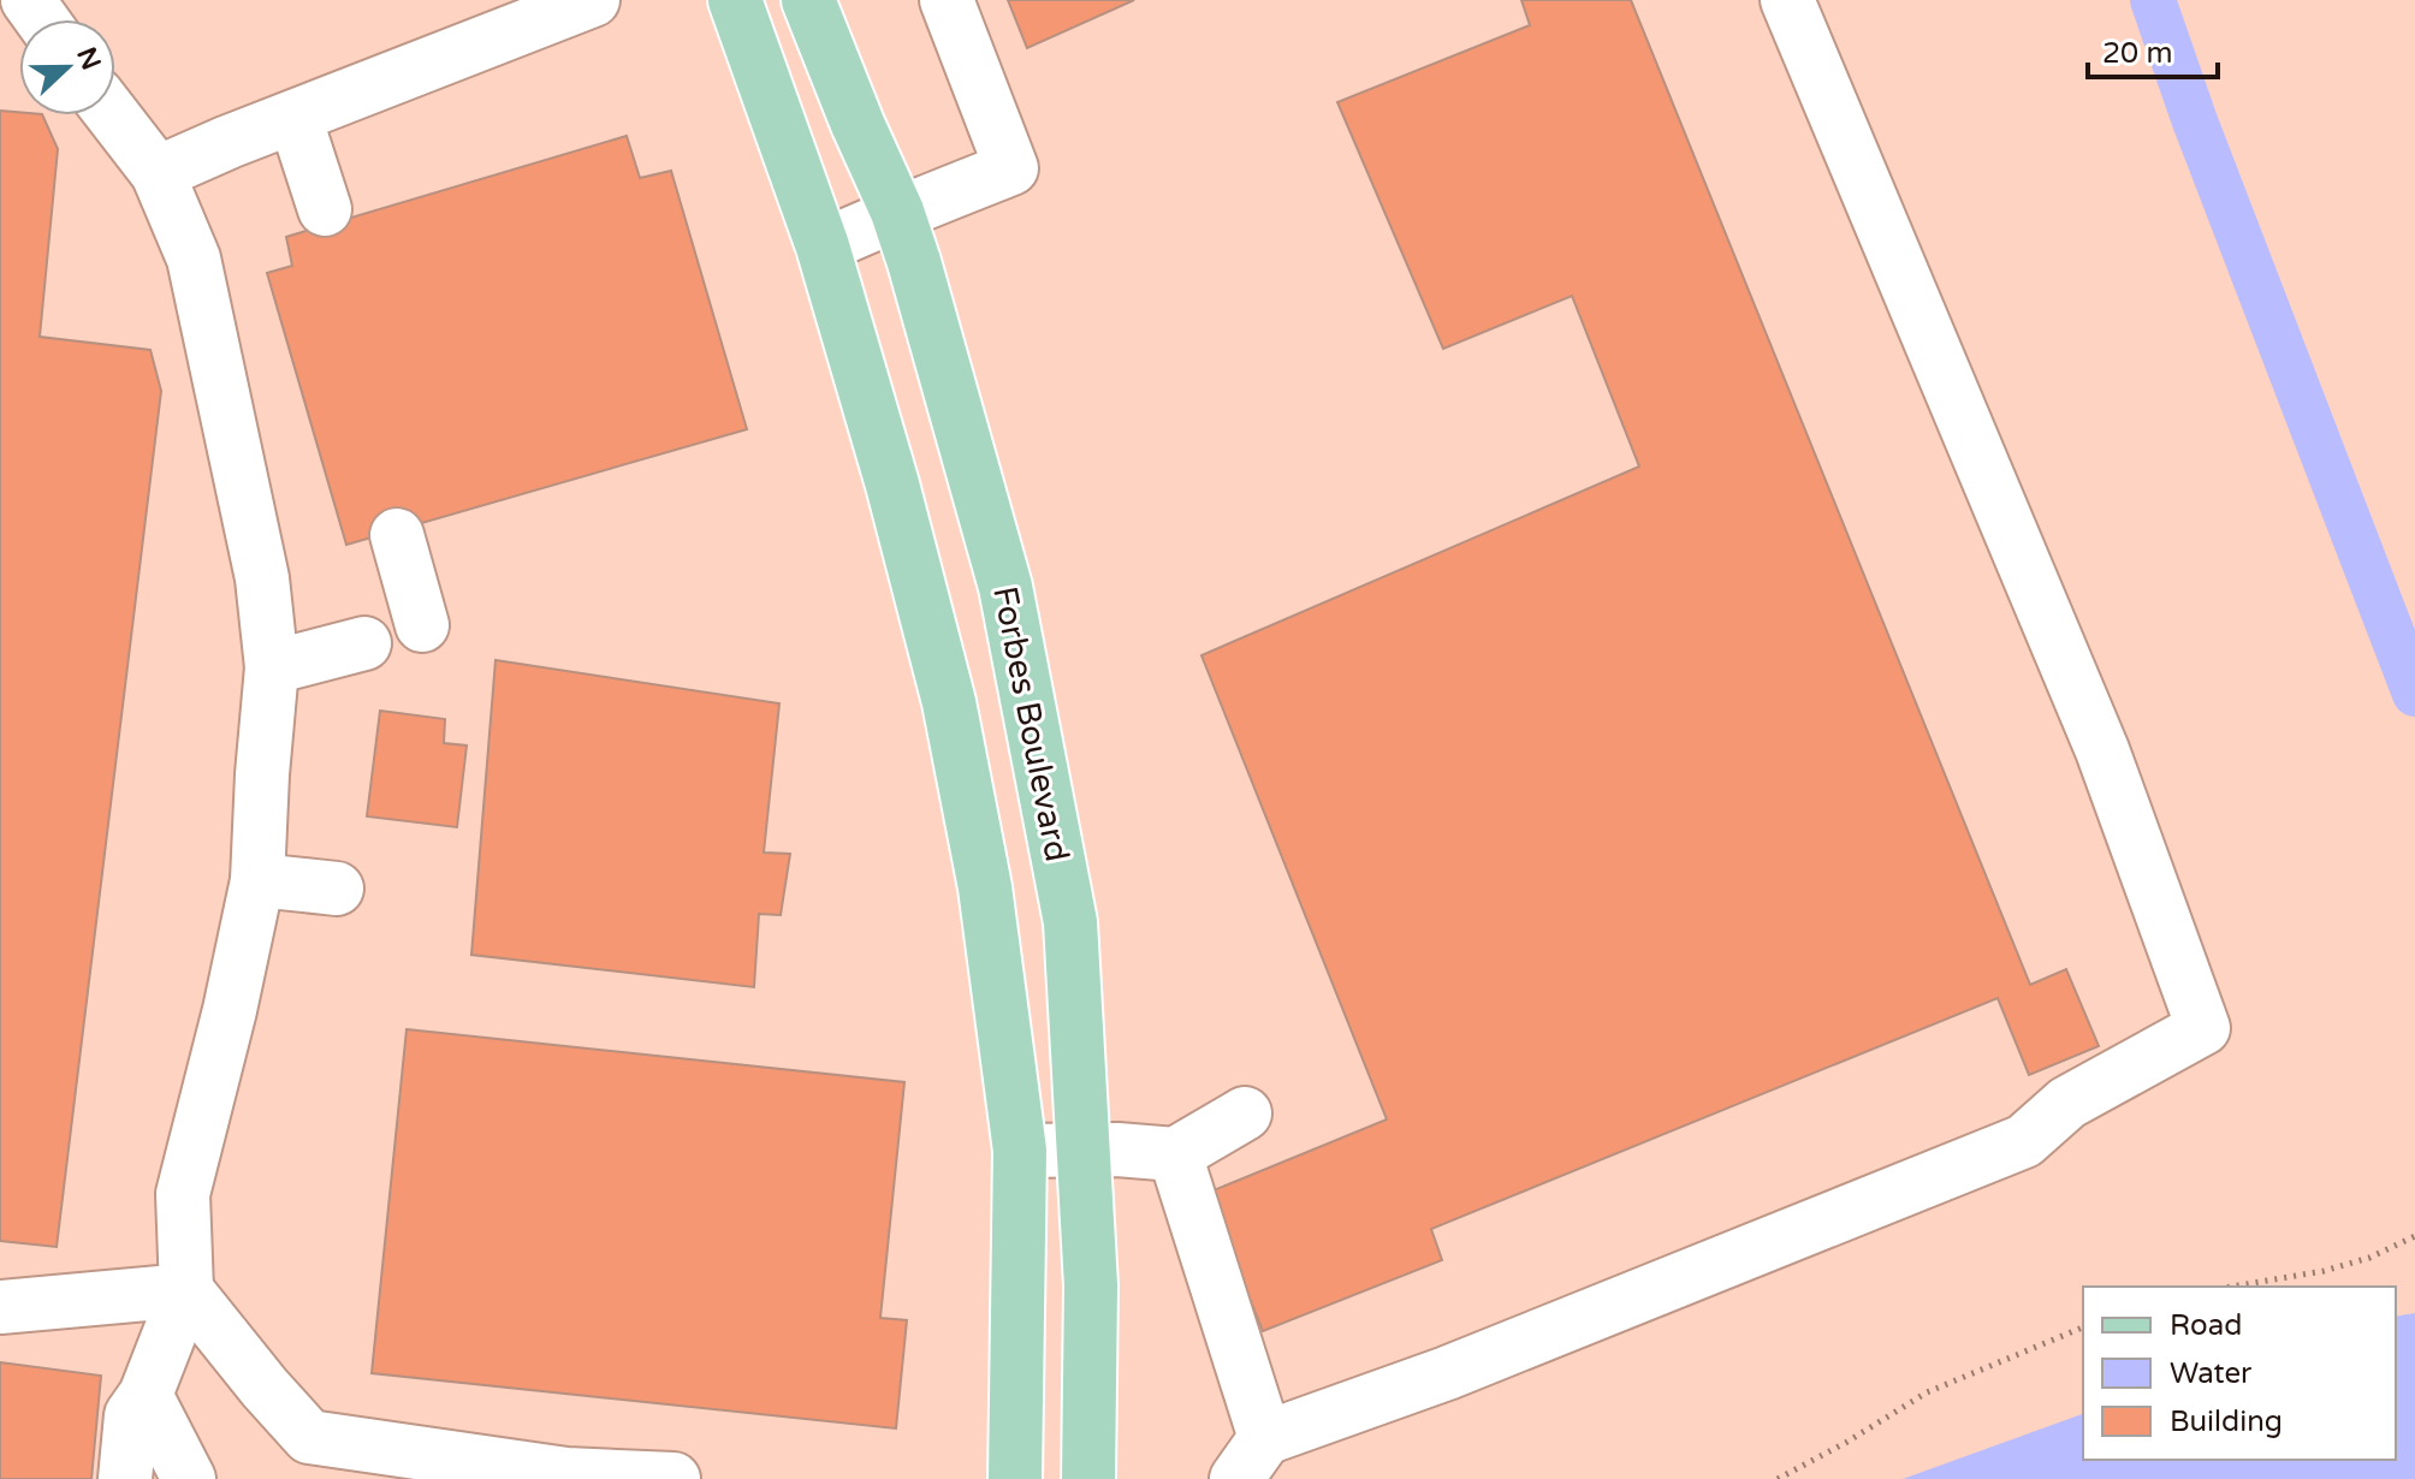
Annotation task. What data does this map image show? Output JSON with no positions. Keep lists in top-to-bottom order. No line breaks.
{"streets":{"main road":["Forbes Boulevard"]},"legend":["Road","Water","Building"],"scale_bar":"20 m","north":"right"}
